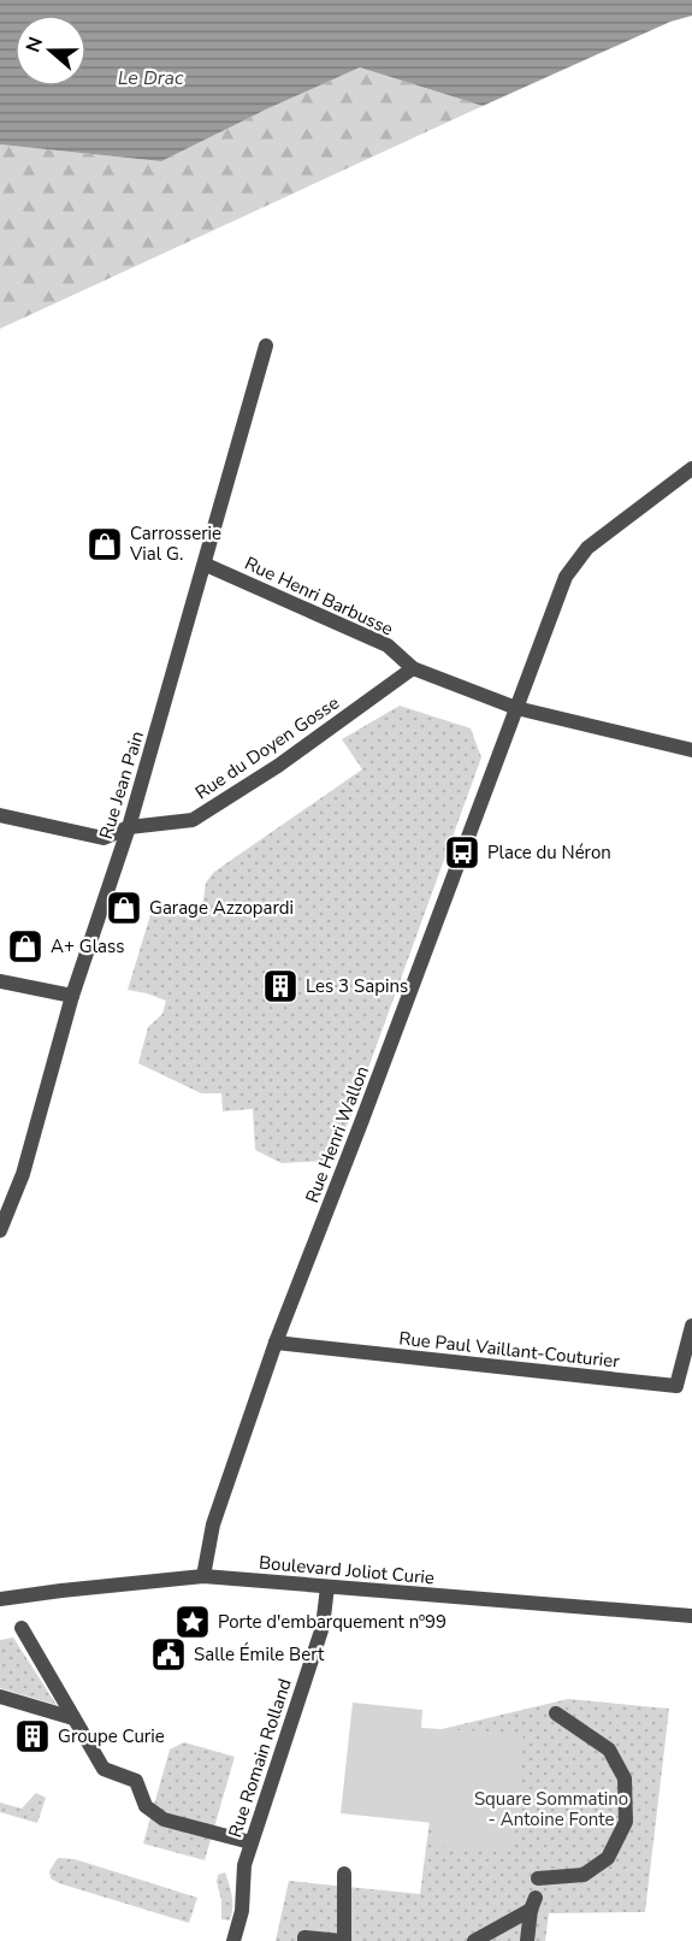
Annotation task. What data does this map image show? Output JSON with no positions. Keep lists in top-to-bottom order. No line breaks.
{"streets":{"street":["Rue Henri Barbusse","Rue du Doyen Gosse","Rue Jean Pain","Rue Henri Wallon","Rue Paul Vaillant-Couturier","Boulevard Joliot Curie","Rue Romain Rolland"]},"crossings":[["Rue Henri Barbusse","Rue du Doyen Gosse"],["Rue Henri Barbusse","Rue Jean Pain"],["Rue du Doyen Gosse","Rue Jean Pain"],["Rue Henri Wallon","Rue Paul Vaillant-Couturier"],["Rue Henri Wallon","Boulevard Joliot Curie"],["Boulevard Joliot Curie","Rue Romain Rolland"]],"water":["Le Drac"],"parks":["Square Sommatino - Antoine Fonte"],"places":{"shop":["Carrosserie Vial G.","Garage Azzopardi","A+ Glass"],"bus stop":["Place du Néron"],"building":["Les 3 Sapins","Groupe Curie"],"place":["Porte d'embarquement nº99"],"public building":["Salle Émile Bert"]},"north":"left"}
